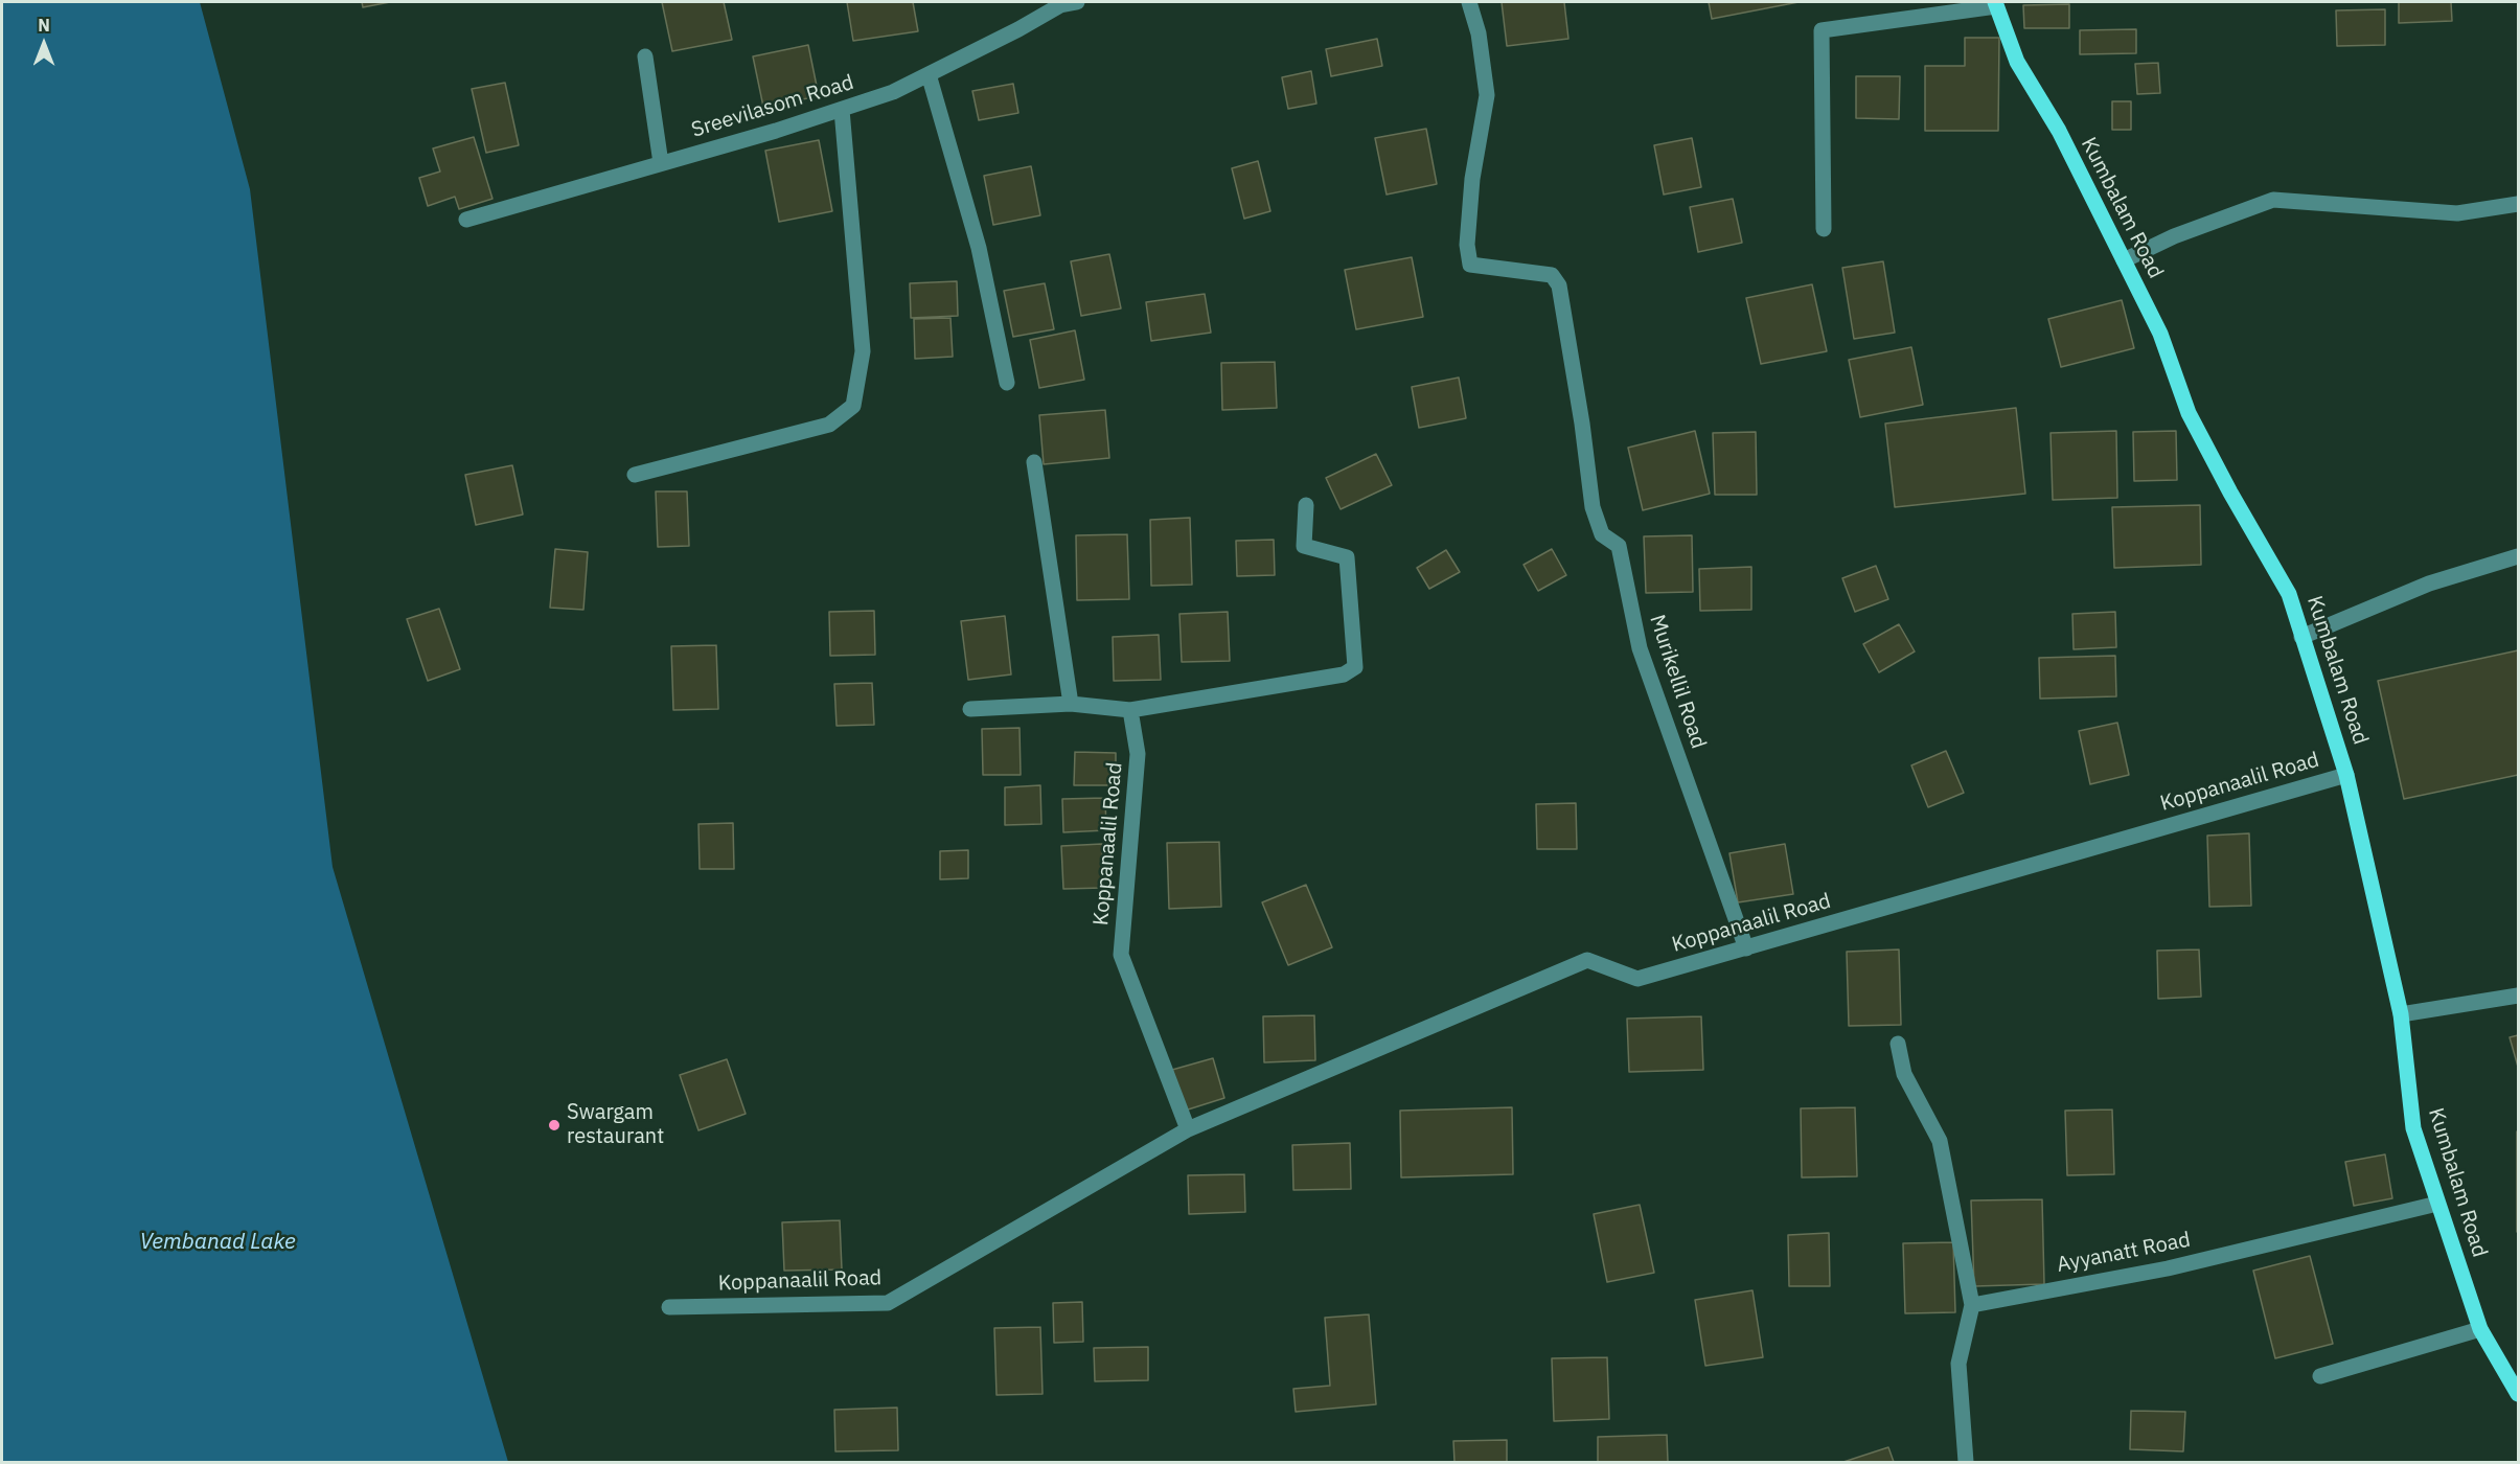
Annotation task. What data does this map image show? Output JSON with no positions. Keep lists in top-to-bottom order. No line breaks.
{"streets":{"main road":["Kumbalam Road"],"street":["Sreevilasom Road","Murikellil Road","Koppanaalil Road","Ayyanatt Road"]},"crossings":[["Kumbalam Road","Koppanaalil Road"],["Kumbalam Road","Ayyanatt Road"],["Murikellil Road","Koppanaalil Road"]],"water":["Vembanad Lake"],"places":["Swargam restaurant"],"north":"top"}
